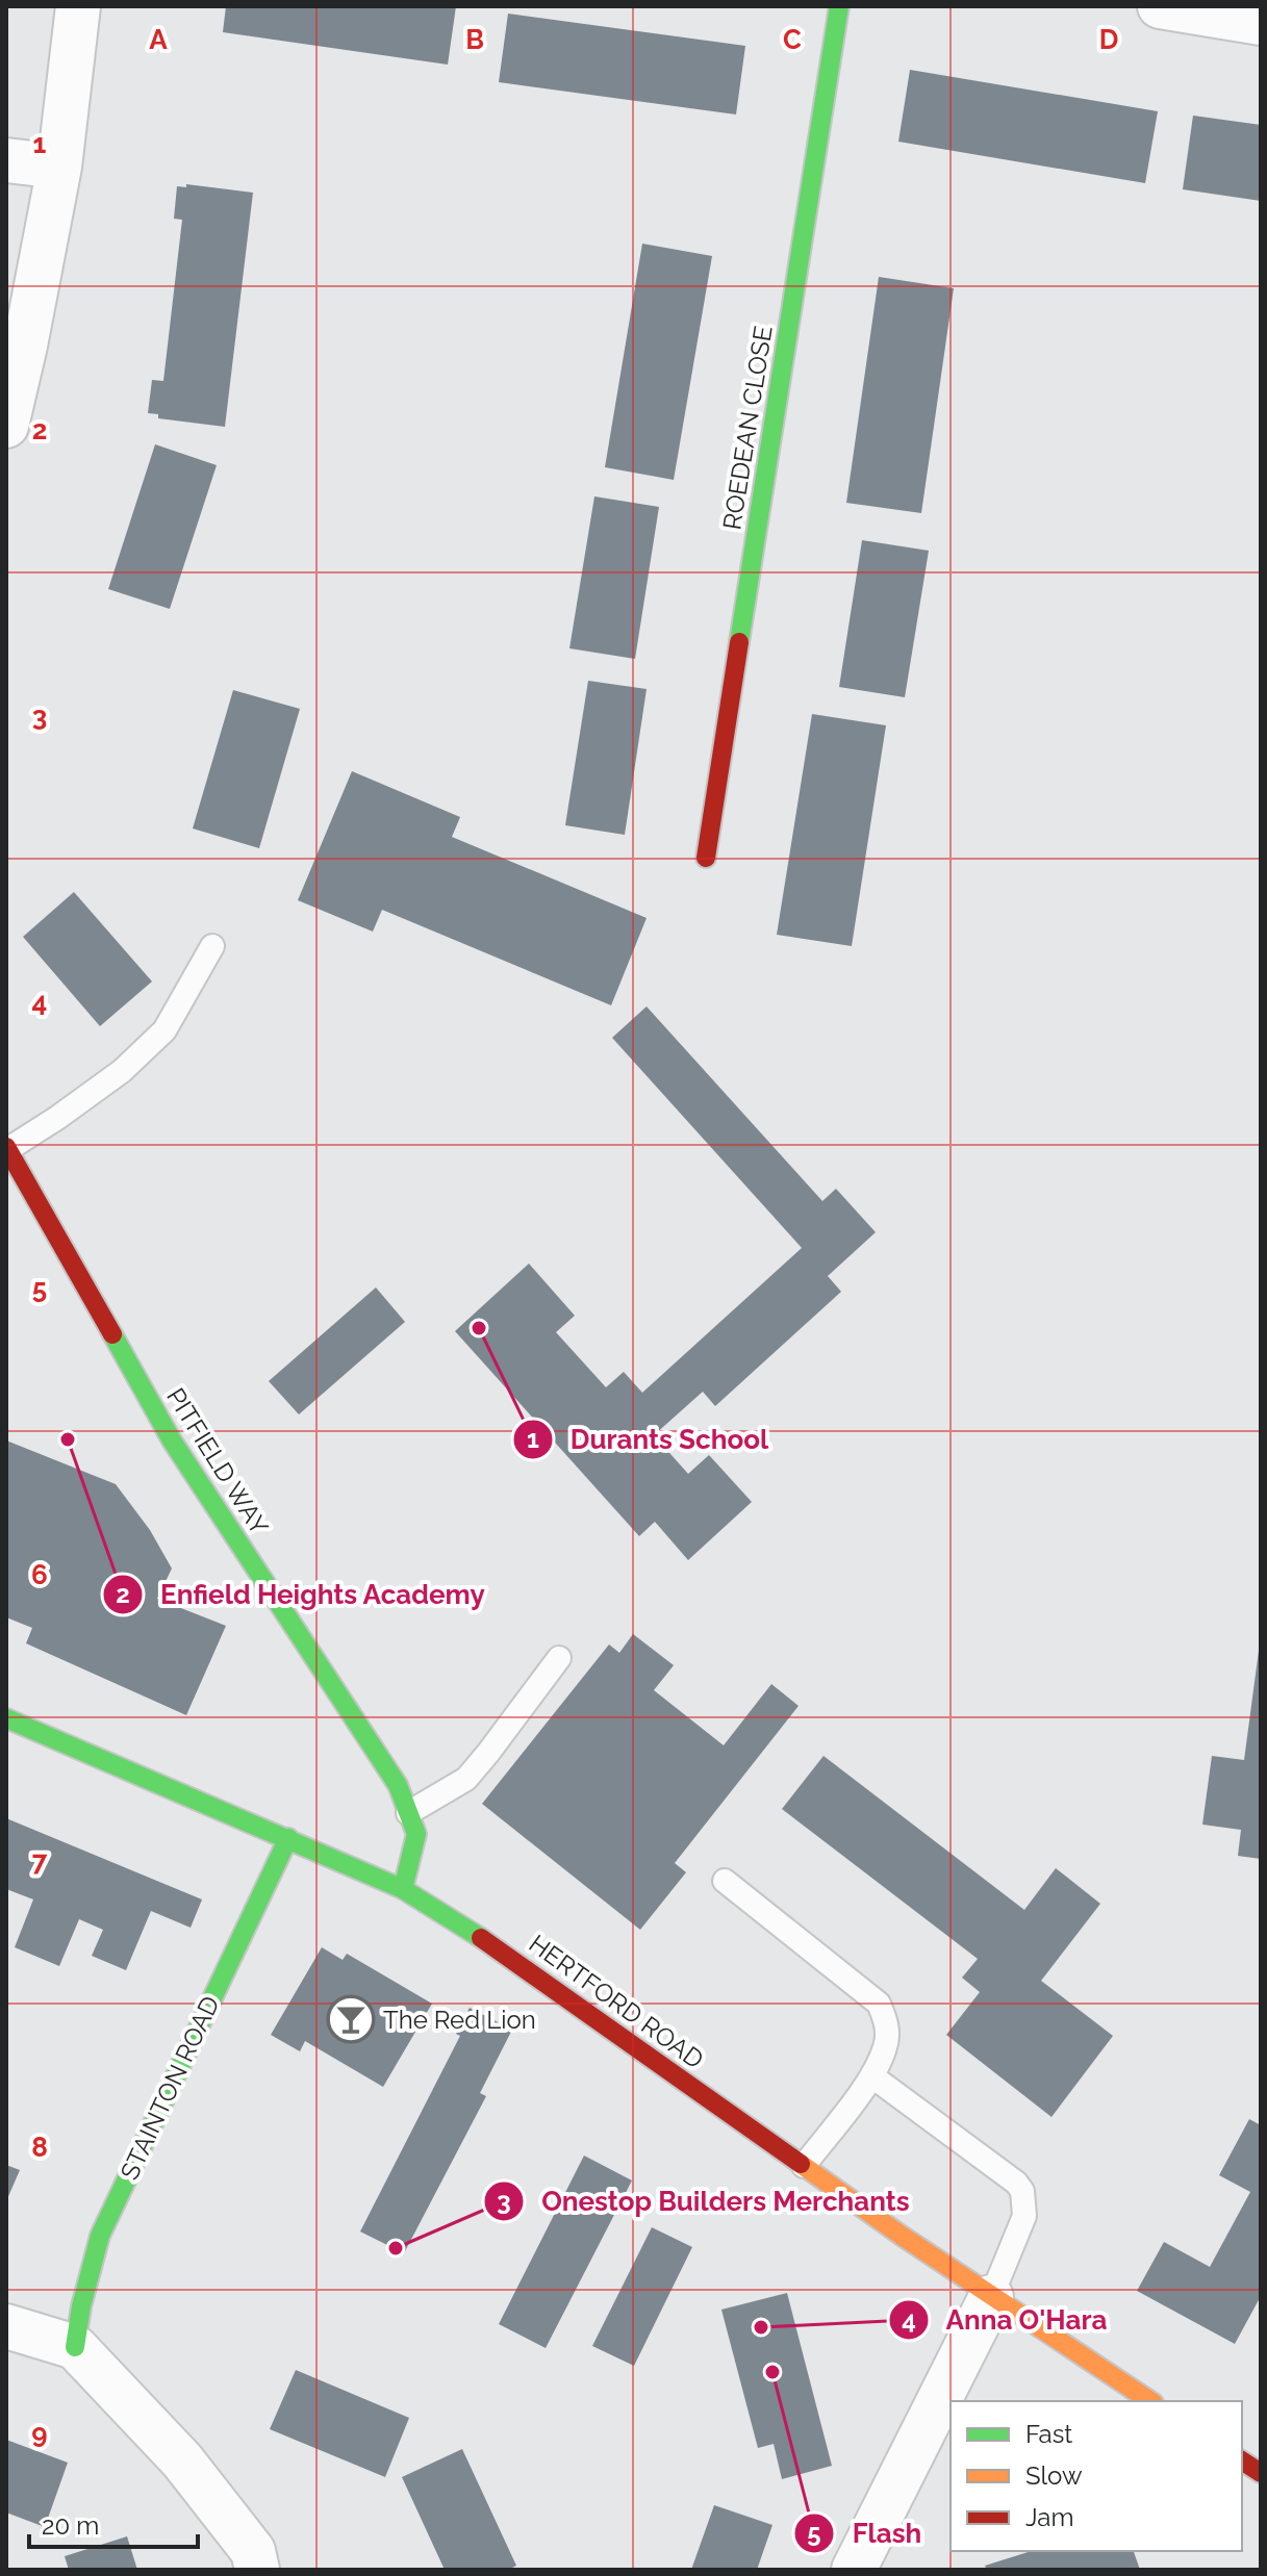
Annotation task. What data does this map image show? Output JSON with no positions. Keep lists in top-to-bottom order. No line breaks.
{"streets":{"street":["ROEDEAN CLOSE","PITFIELD WAY","HERTFORD ROAD","STAINTON ROAD"]},"crossings":[["PITFIELD WAY","HERTFORD ROAD"],["HERTFORD ROAD","STAINTON ROAD"]],"places":{"other":["Durants School","Enfield Heights Academy","Onestop Builders Merchants","Anna O'Hara","Flash"],"bar":["The Red Lion"]},"legend":["Fast","Slow","Jam"],"scale_bar":"20 m","grid":{"columns":["A","B","C","D"],"rows":["1","2","3","4","5","6","7","8","9"]}}
